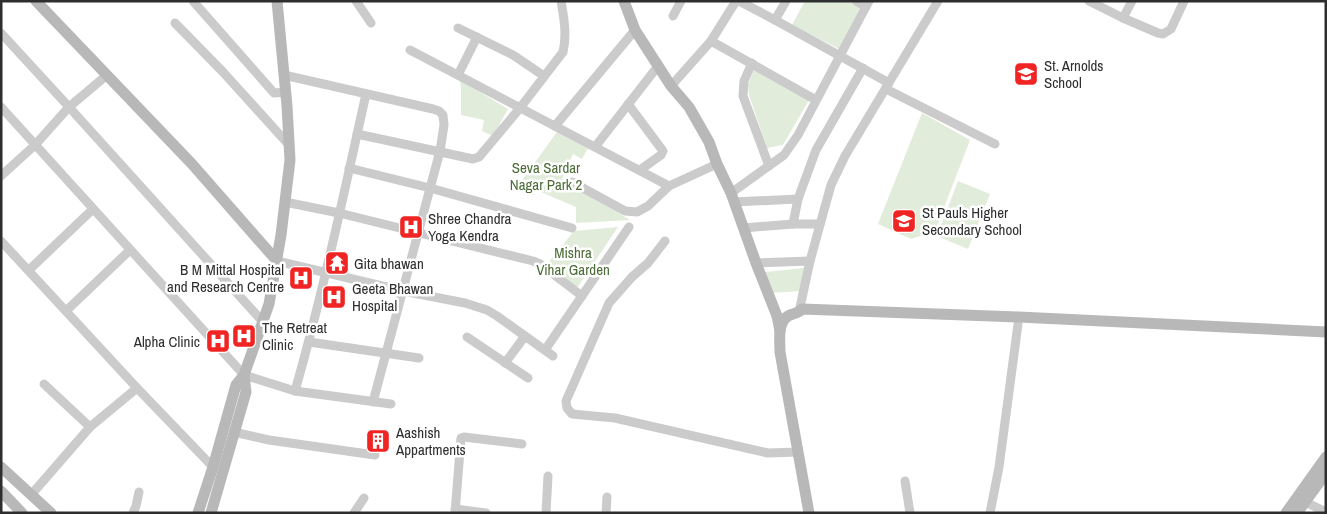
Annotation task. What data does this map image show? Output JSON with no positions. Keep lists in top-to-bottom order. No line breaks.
{"parks":["Seva Sardar Nagar Park 2","Mishra Vihar Garden"],"places":{"school or university":["St. Arnolds School","St Pauls Higher Secondary School"],"hospital":["Shree Chandra Yoga Kendra","B M Mittal Hospital and Research Centre","Geeta Bhawan Hospital","The Retreat Clinic","Alpha Clinic"],"temple":["Gita bhawan"],"building":["Aashish Appartments"]}}
